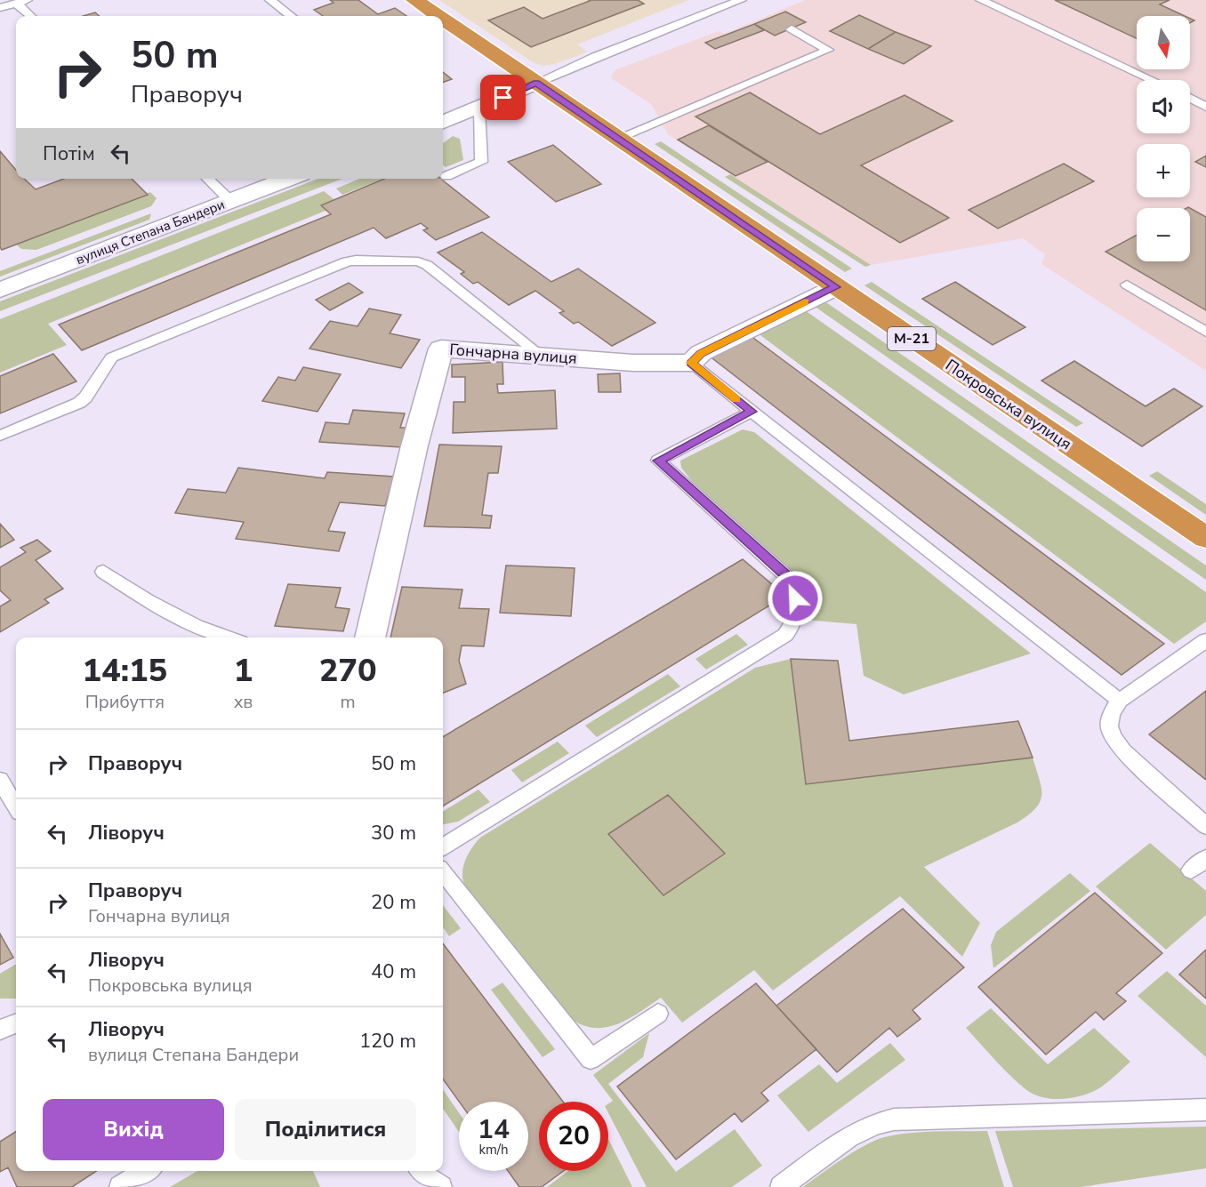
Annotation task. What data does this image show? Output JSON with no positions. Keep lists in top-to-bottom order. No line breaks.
{"streets":{"highway":["М-21","Покровська вулиця"],"street":["вулиця Степана Бандери","Гончарна вулиця"]},"north":"bottom","page":{"map_buttons":["+","−"],"turn":["50 m","Праворуч"],"then":"Потім","eta":["14:15","Прибуття","1","хв","270","m"],"list":[{"name":"Праворуч","value":"50 m"},{"name":"Ліворуч","value":"30 m"},{"name":"Праворуч","note":"Гончарна вулиця","value":"20 m"},{"name":"Ліворуч","note":"Покровська вулиця","value":"40 m"},{"name":"Ліворуч","note":"вулиця Степана Бандери","value":"120 m"}],"buttons":["Вихід","Поділитися"],"speed":"14 km/h","limit":"20"}}
